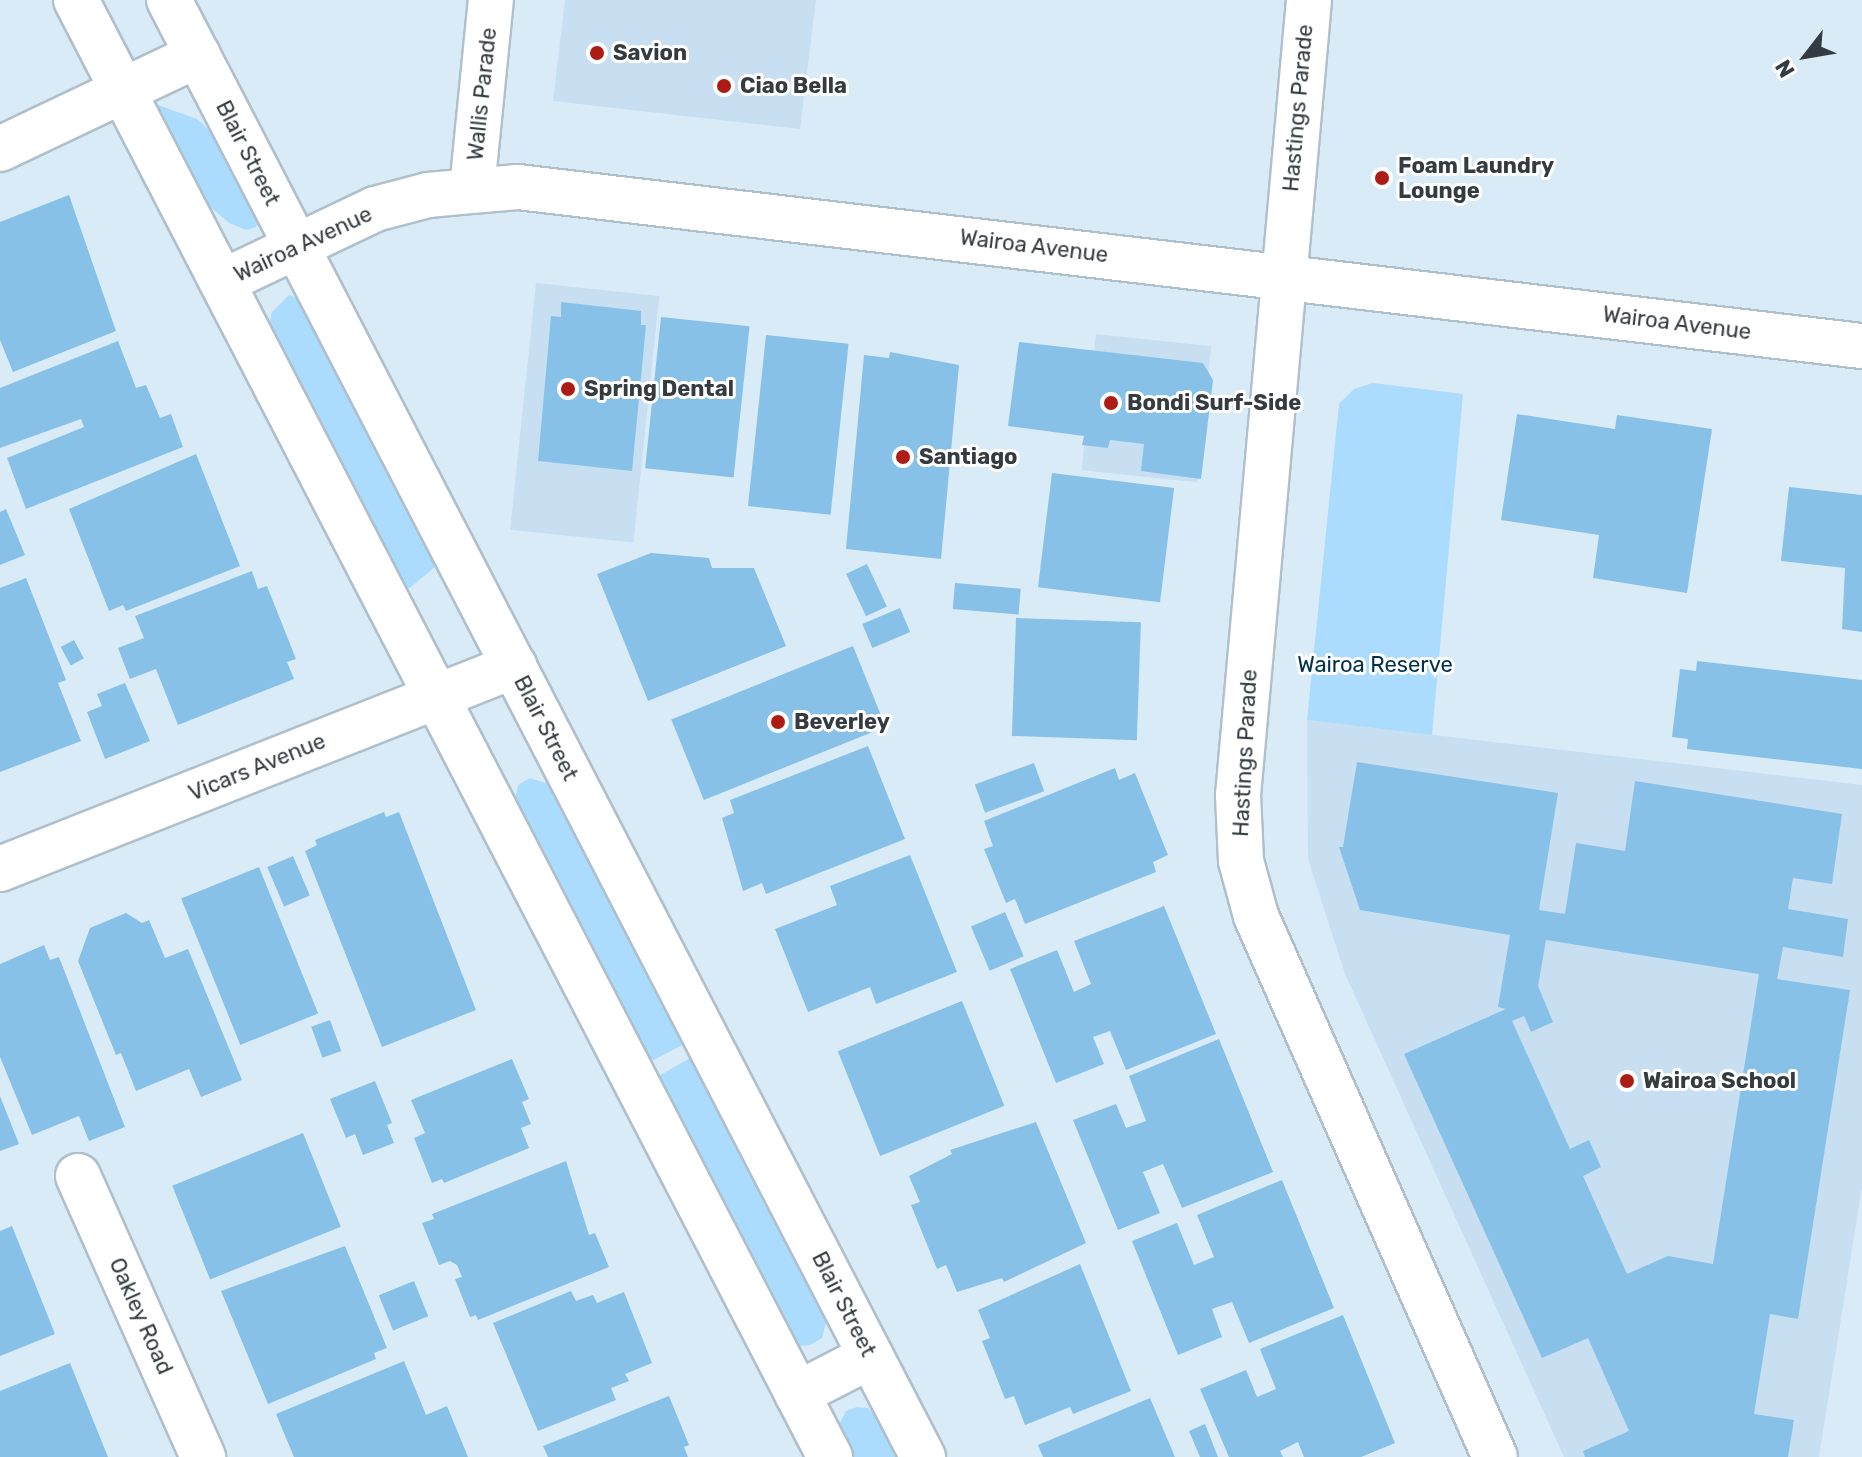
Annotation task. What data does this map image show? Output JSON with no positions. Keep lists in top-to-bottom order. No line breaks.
{"streets":{"street":["Wallis Parade","Hastings Parade","Blair Street","Wairoa Avenue","Vicars Avenue","Oakley Road"]},"crossings":[["Wallis Parade","Wairoa Avenue"],["Hastings Parade","Wairoa Avenue"],["Blair Street","Wairoa Avenue"],["Blair Street","Vicars Avenue"]],"parks":["Wairoa Reserve"],"places":["Savion","Ciao Bella","Foam Laundry Lounge","Spring Dental","Bondi Surf-Side","Santiago","Beverley","Wairoa School"],"north":"bottom left"}
